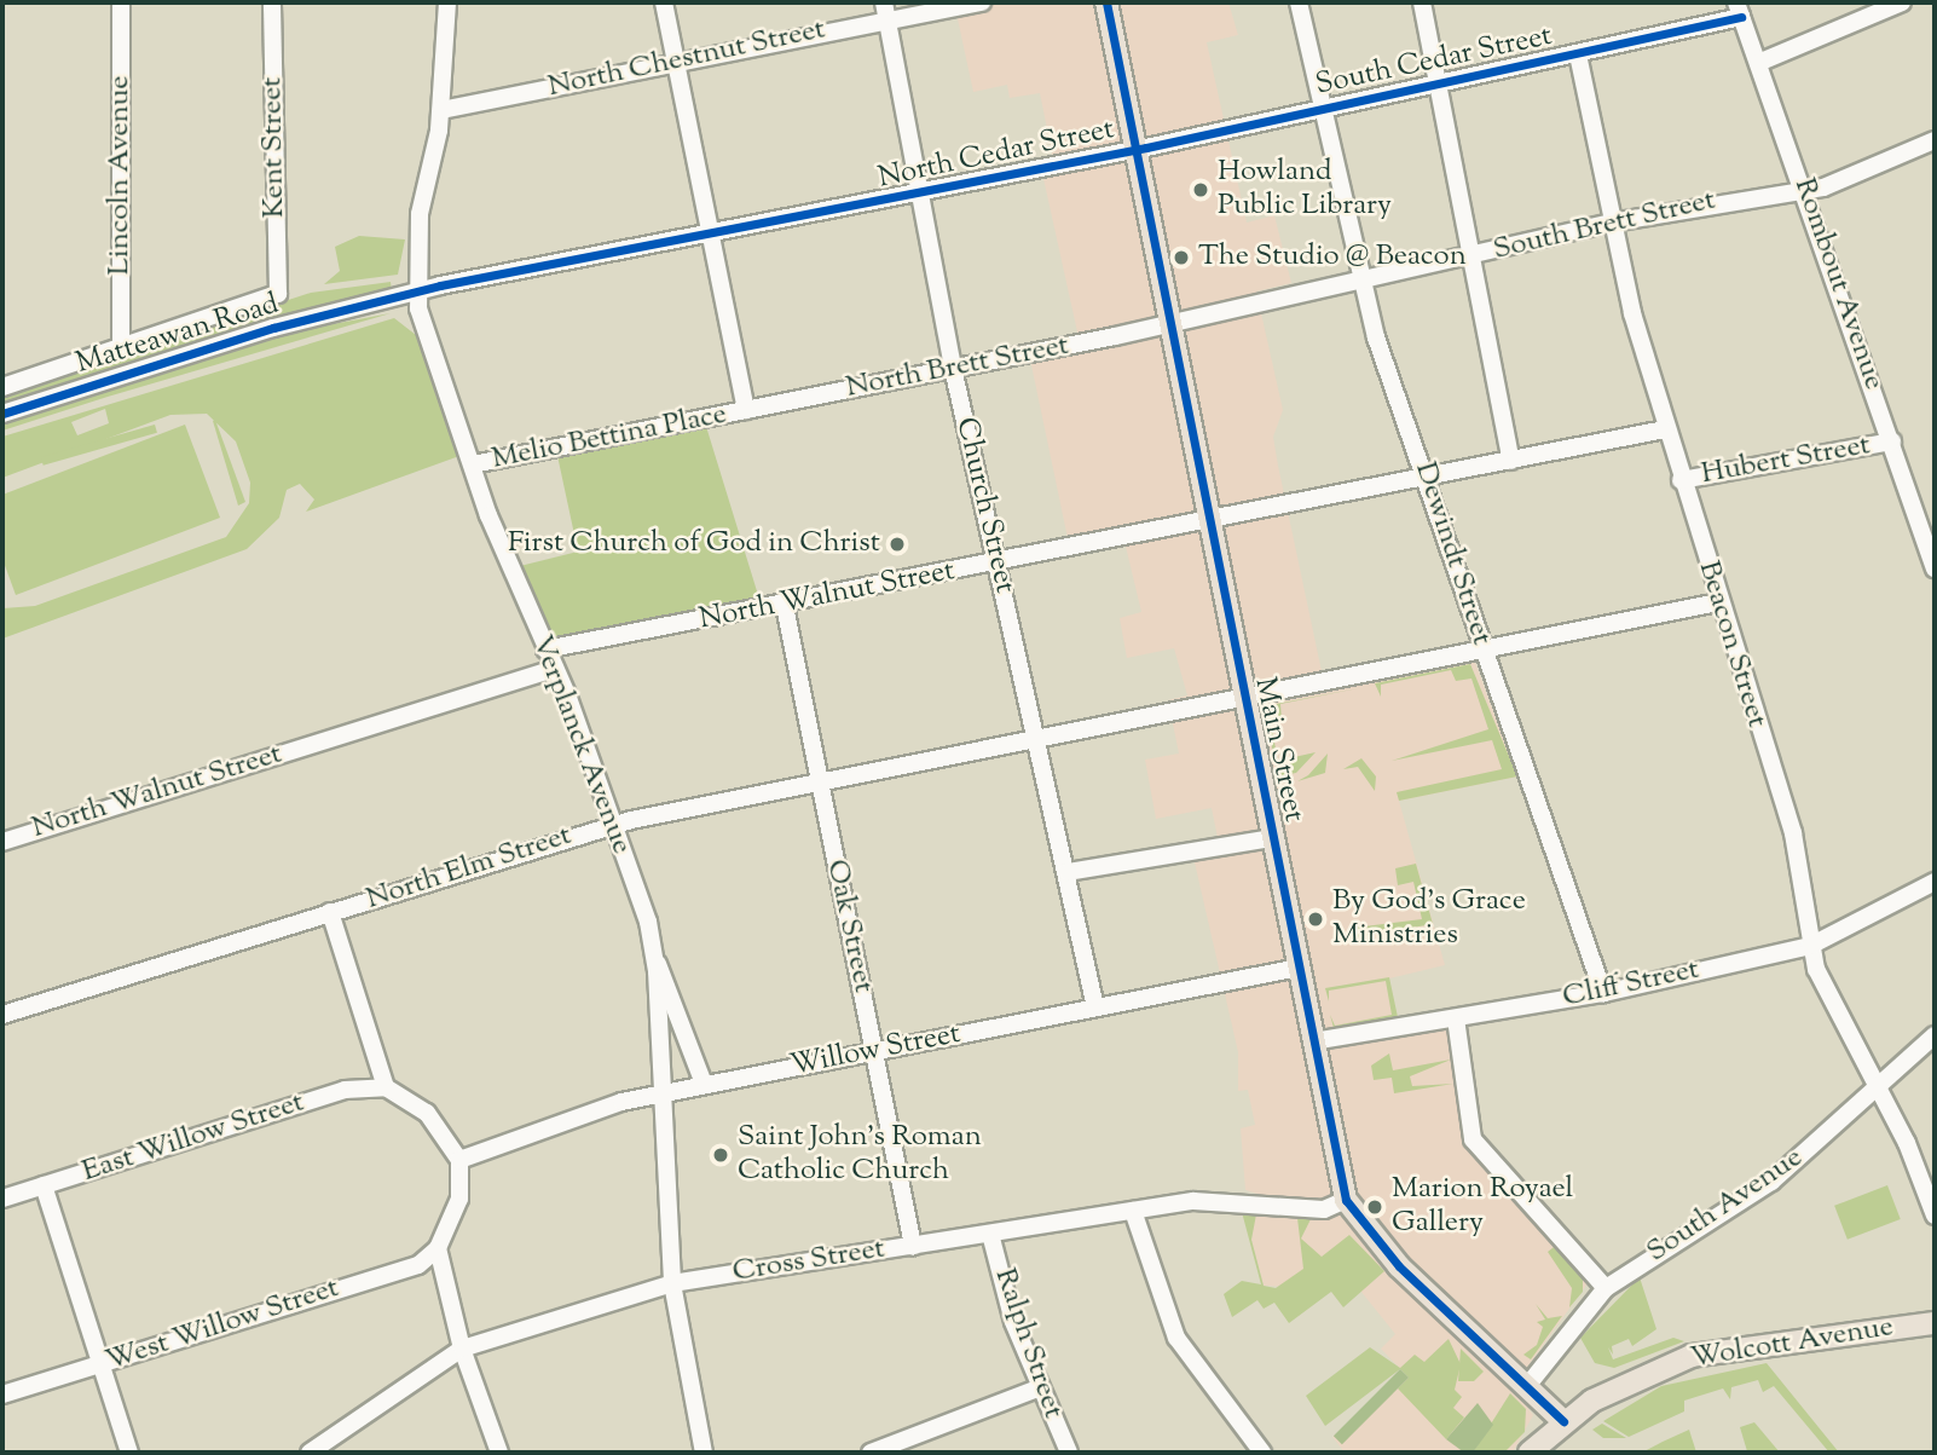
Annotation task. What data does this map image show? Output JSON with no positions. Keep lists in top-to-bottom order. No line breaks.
{"streets":{"main road":["Main Street","Wolcott Avenue"],"street":["North Chestnut Street","South Cedar Street","Kent Street","North Cedar Street","Lincoln Avenue","South Brett Street","Rombout Avenue","Matteawan Road","North Brett Street","Melio Bettina Place","Hubert Street","Church Street","Dewindt Street","North Walnut Street","Beacon Street","Verplanck Avenue","North Elm Street","Oak Street","Cliff Street","Willow Street","East Willow Street","South Avenue","Cross Street","West Willow Street","Ralph Street"]},"crossings":[["North Chestnut Street","Church Street"],["North Chestnut Street","Verplanck Avenue"],["South Cedar Street","North Cedar Street"],["South Cedar Street","Rombout Avenue"],["South Cedar Street","Dewindt Street"],["South Cedar Street","Beacon Street"],["South Cedar Street","Main Street"],["Kent Street","Lincoln Avenue"],["North Cedar Street","Matteawan Road"],["North Cedar Street","Church Street"],["North Cedar Street","Verplanck Avenue"],["North Cedar Street","Main Street"],["South Brett Street","Rombout Avenue"],["South Brett Street","North Brett Street"],["South Brett Street","Dewindt Street"],["South Brett Street","Beacon Street"],["South Brett Street","Main Street"],["Rombout Avenue","Hubert Street"],["Matteawan Road","Verplanck Avenue"],["North Brett Street","Melio Bettina Place"],["North Brett Street","Church Street"],["North Brett Street","Main Street"],["Melio Bettina Place","Verplanck Avenue"],["Hubert Street","Beacon Street"],["Church Street","North Walnut Street"],["Church Street","North Elm Street"],["Church Street","Willow Street"],["Dewindt Street","North Walnut Street"],["Dewindt Street","North Elm Street"],["Dewindt Street","Cliff Street"],["North Walnut Street","Beacon Street"],["North Walnut Street","Verplanck Avenue"],["North Walnut Street","Main Street"],["North Walnut Street","Oak Street"],["Beacon Street","North Elm Street"],["Beacon Street","Cliff Street"],["Beacon Street","South Avenue"],["Verplanck Avenue","North Elm Street"],["Verplanck Avenue","Willow Street"],["Verplanck Avenue","Cross Street"],["Main Street","North Elm Street"],["Main Street","Cliff Street"],["Main Street","Willow Street"],["Main Street","South Avenue"],["Main Street","Cross Street"],["Main Street","Wolcott Avenue"],["North Elm Street","Oak Street"],["Oak Street","Willow Street"],["Oak Street","Cross Street"],["Cross Street","Ralph Street"]],"places":["Howland Public Library","The Studio @ Beacon","First Church of God in Christ","By God's Grace Ministries","Saint John's Roman Catholic Church","Marion Royael Gallery"]}
